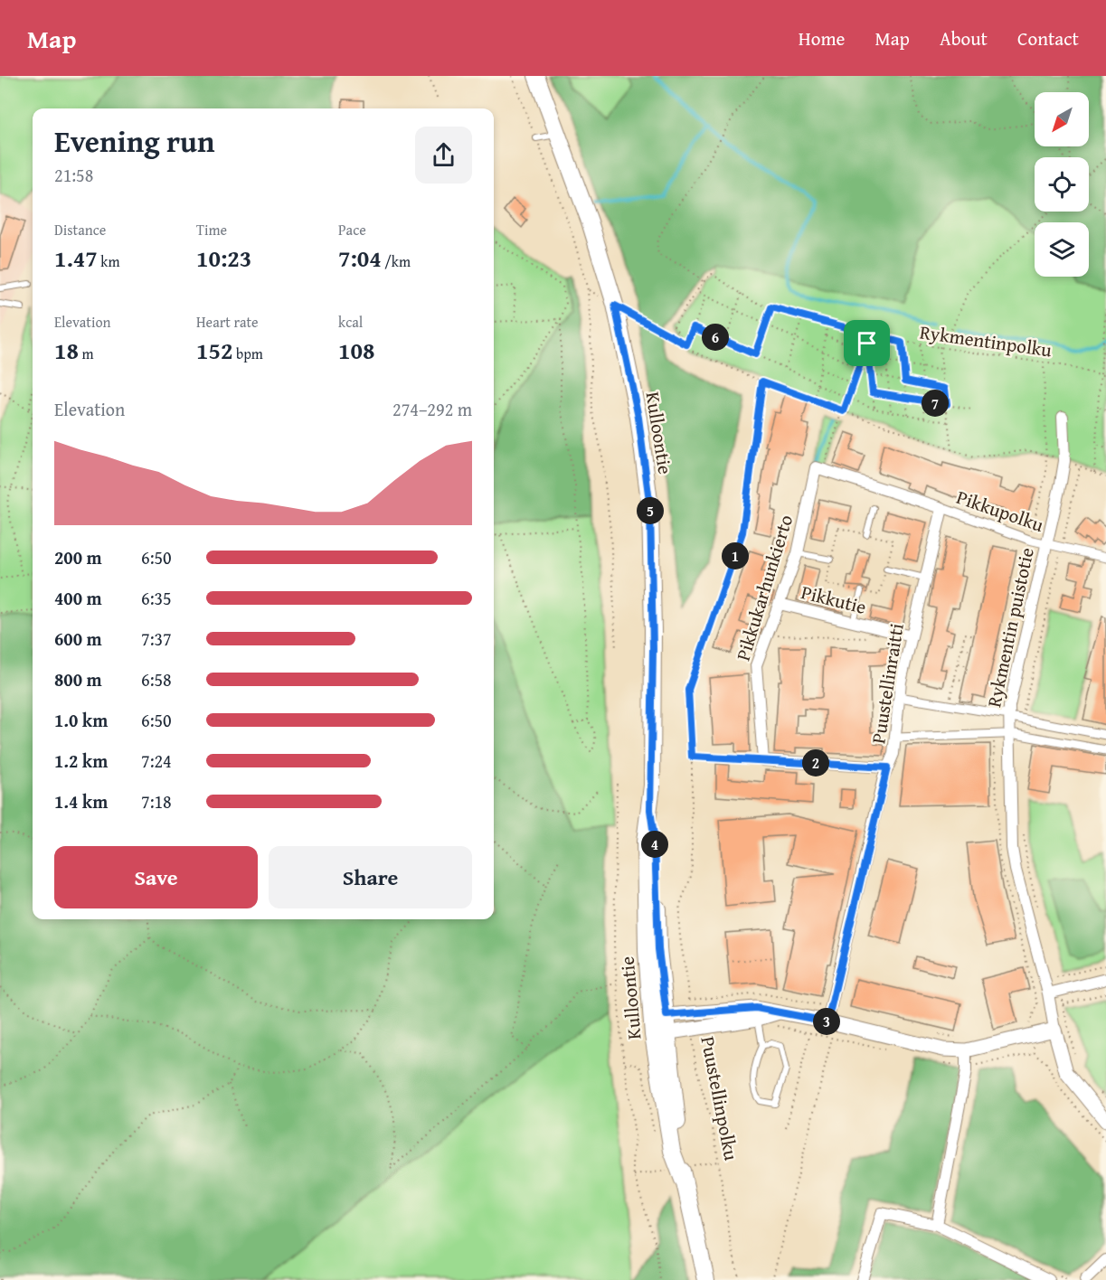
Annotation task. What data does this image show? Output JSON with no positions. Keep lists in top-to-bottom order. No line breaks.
{"streets":{"main road":["Kulloontie"],"street":["Pikkupolku","Pikkukarhunkierto","Pikkutie","Rykmentin puistotie","Puustellinraitti"],"path":["Rykmentinpolku","Puustellinpolku"]},"crossings":[["Pikkupolku","Pikkukarhunkierto"],["Pikkupolku","Rykmentin puistotie"],["Pikkupolku","Puustellinraitti"],["Pikkukarhunkierto","Pikkutie"],["Pikkukarhunkierto","Puustellinraitti"],["Pikkutie","Puustellinraitti"]],"north":"bottom left","page":{"header":"Map","nav":["Home","Map","About","Contact"],"heading":["Evening run","21:58"],"stats":[["Distance","1.47 km"],["Time","10:23"],["Pace","7:04 /km"],["Elevation","18 m"],["Heart rate","152 bpm"],["kcal","108"]],"pins":["6","7","5","1","2","4","3"],"chart":["Elevation","274–292 m"],"list":[{"name":"200 m","note":"6:50"},{"name":"400 m","note":"6:35"},{"name":"600 m","note":"7:37"},{"name":"800 m","note":"6:58"},{"name":"1.0 km","note":"6:50"},{"name":"1.2 km","note":"7:24"},{"name":"1.4 km","note":"7:18"}],"buttons":["Save","Share"]}}
